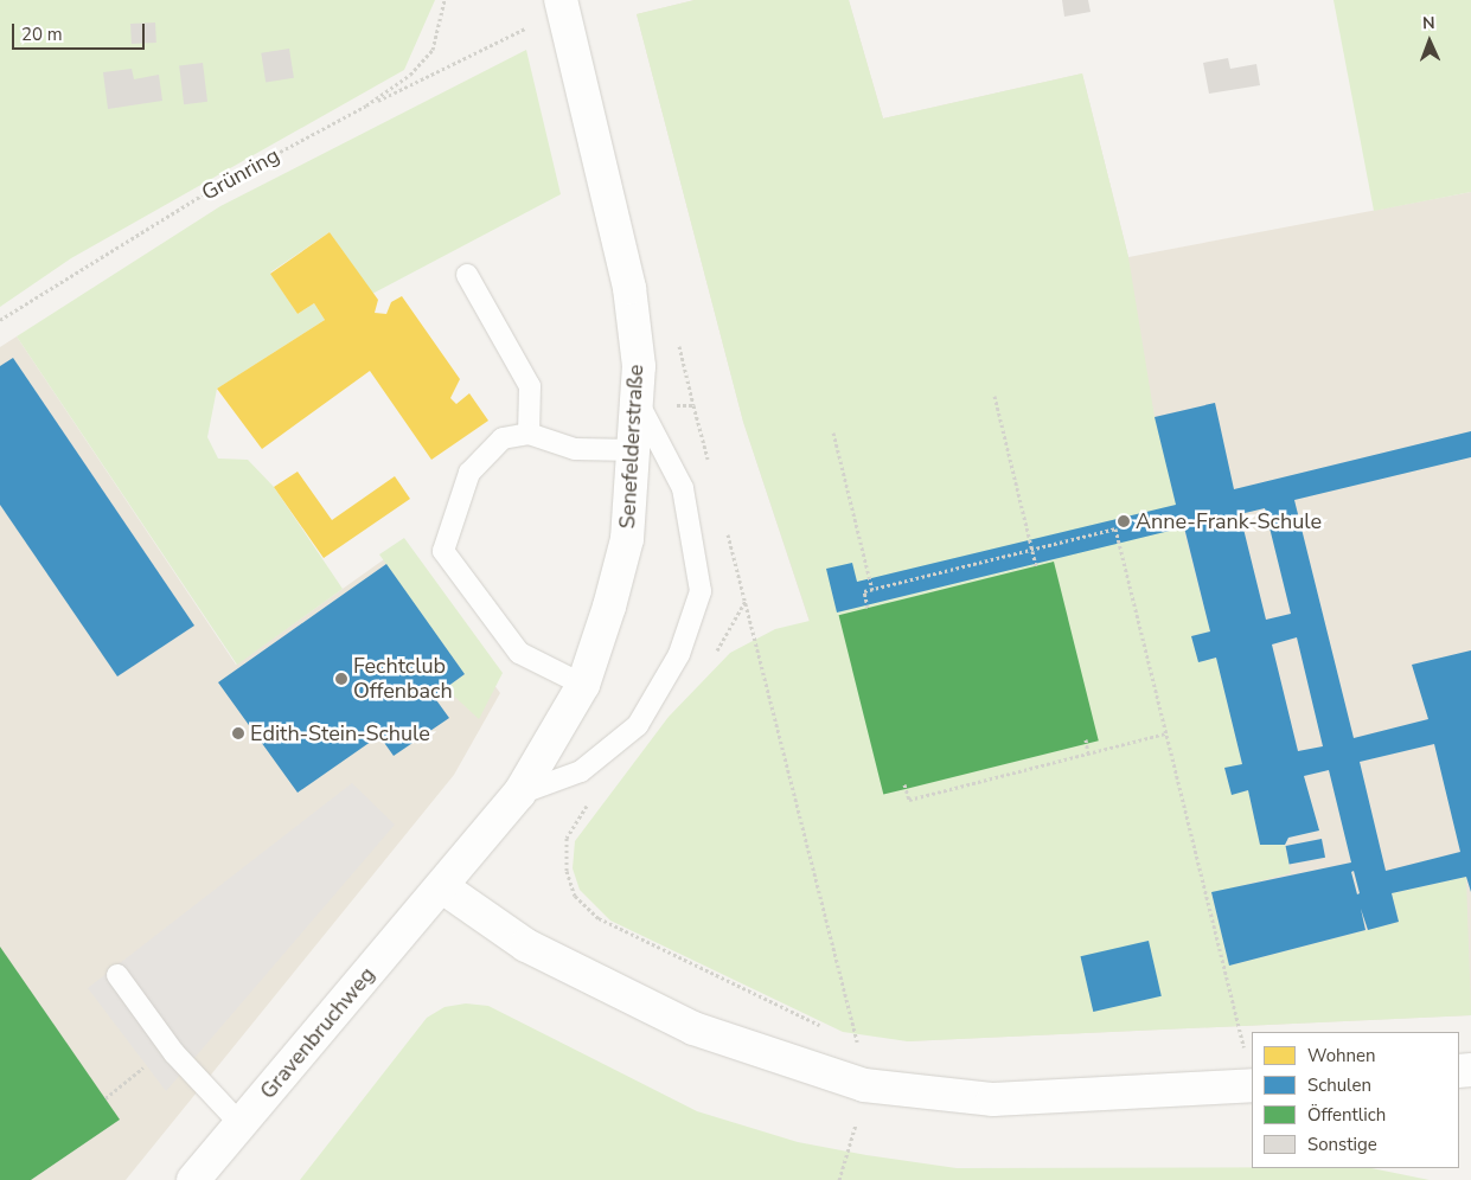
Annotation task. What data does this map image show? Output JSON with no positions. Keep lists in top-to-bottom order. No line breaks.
{"streets":{"street":["Senefelderstraße","Gravenbruchweg"],"path":["Grünring"]},"crossings":[["Senefelderstraße","Gravenbruchweg"]],"places":["Anne-Frank-Schule","Fechtclub Offenbach","Edith-Stein-Schule"],"legend":["Wohnen","Schulen","Öffentlich","Sonstige"],"scale_bar":"20 m","north":"top"}
